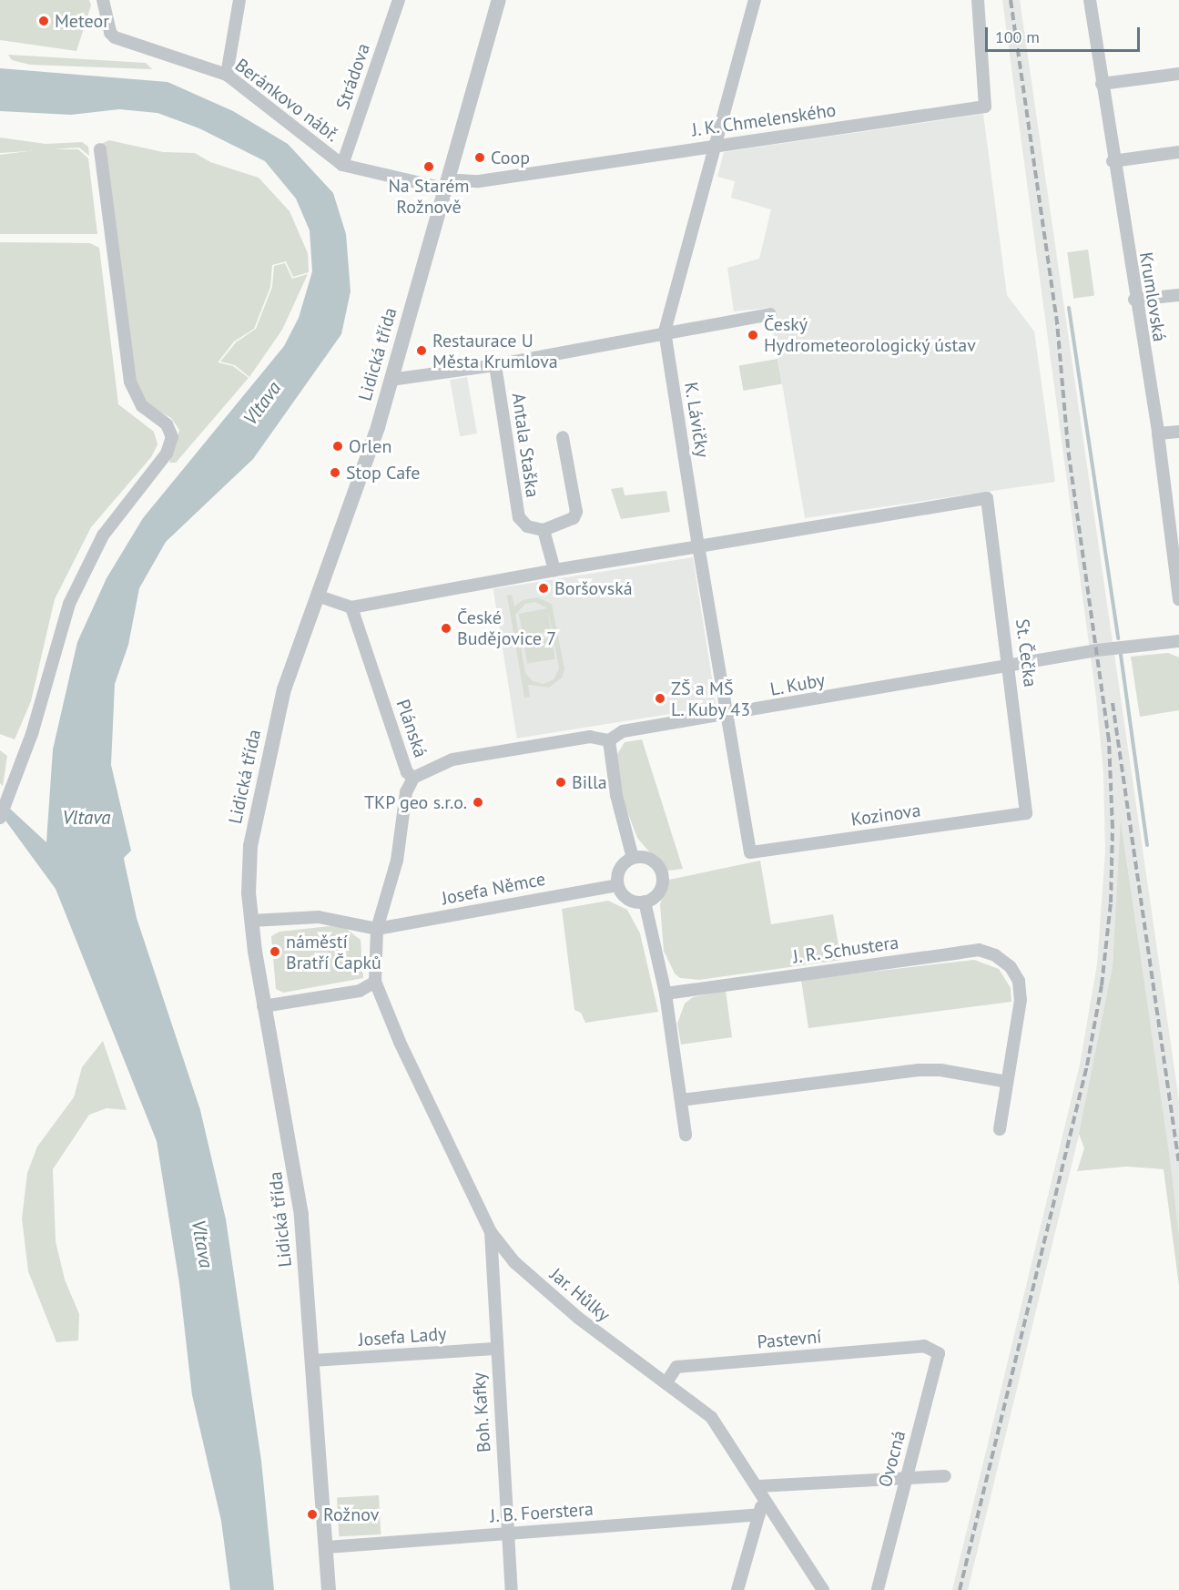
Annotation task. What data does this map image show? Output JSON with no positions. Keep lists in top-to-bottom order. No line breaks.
{"streets":{"street":["Strádova","Beránkovo nábř.","J. K. Chmelenského","Krumlovská","Lidická třída","K. Lávičky","Antala Staška","St. Čečka","L. Kuby","Plánská","Kozinova","Josefa Němce","J. R. Schustera","Jar. Hůlky","Josefa Lady","Pastevní","Boh. Kafky","Ovocná","J. B. Foerstera"]},"crossings":[["Strádova","Beránkovo nábř."],["Beránkovo nábř.","J. K. Chmelenského"],["Beránkovo nábř.","Lidická třída"],["J. K. Chmelenského","Lidická třída"],["J. K. Chmelenského","K. Lávičky"],["Lidická třída","Josefa Lady"],["Lidická třída","J. B. Foerstera"],["K. Lávičky","St. Čečka"],["K. Lávičky","L. Kuby"],["K. Lávičky","Kozinova"],["St. Čečka","L. Kuby"],["St. Čečka","Kozinova"],["L. Kuby","Plánská"],["Plánská","Josefa Němce"],["Plánská","Jar. Hůlky"],["Jar. Hůlky","Pastevní"],["Jar. Hůlky","Boh. Kafky"],["Josefa Lady","Boh. Kafky"],["Pastevní","Ovocná"],["Boh. Kafky","J. B. Foerstera"]],"water":["Vltava"],"places":["Meteor","Coop","Na Starém Rožnově","Český Hydrometeorologický ústav","Restaurace U Města Krumlova","Orlen","Stop Cafe","Boršovská","České Budějovice 7","ZŠ a MŠ L. Kuby 43","Billa","TKP geo s.r.o.","náměstí Bratří Čapků","Rožnov"],"scale_bar":"100 m"}
